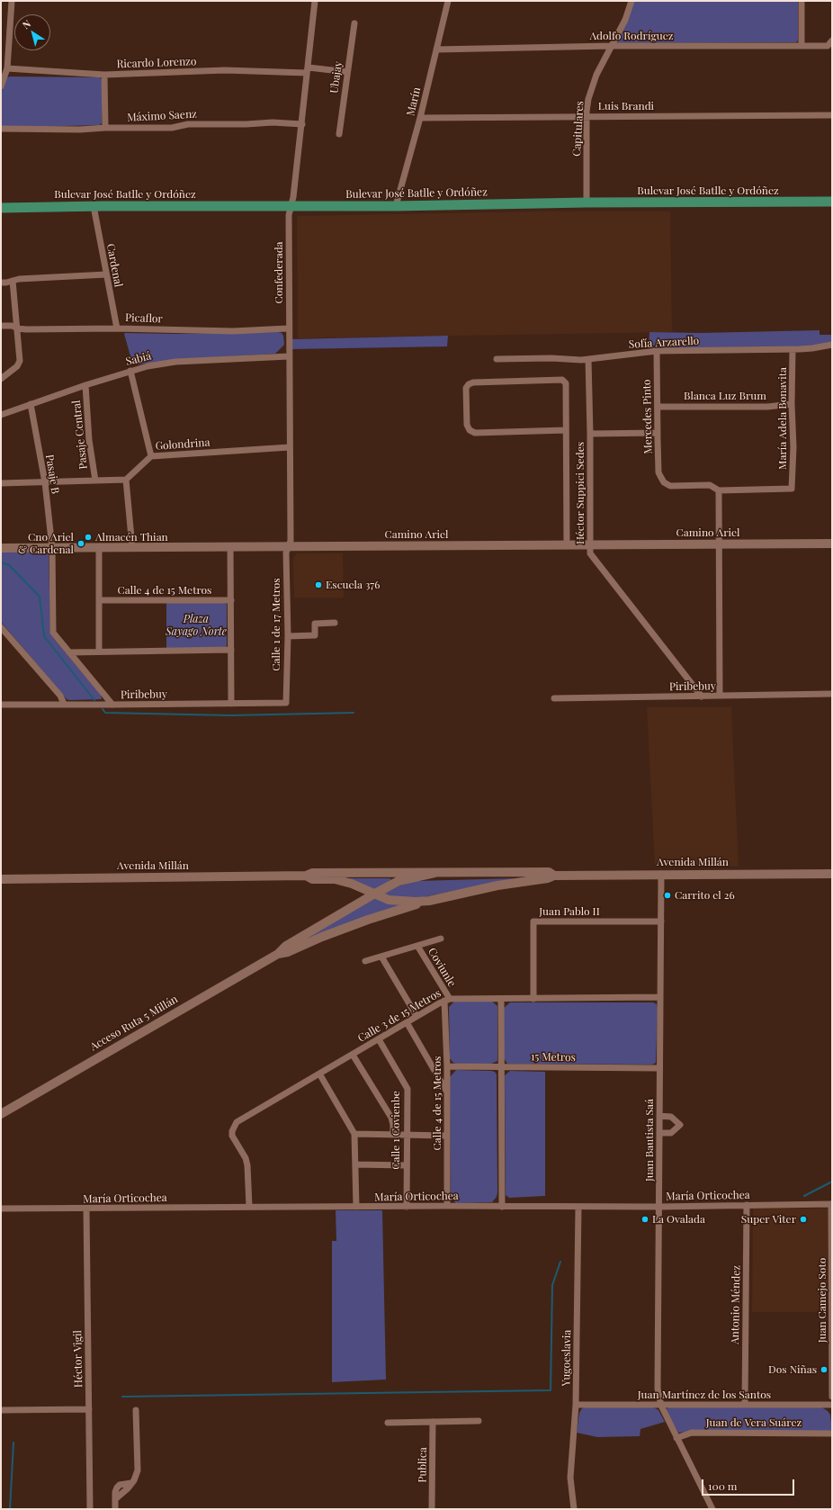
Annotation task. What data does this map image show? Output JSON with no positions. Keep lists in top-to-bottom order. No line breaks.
{"streets":{"main road":["Bulevar José Batlle y Ordóñez"],"street":["Adolfo Rodríguez","Ricardo Lorenzo","Ubajay","Marín","Luis Brandi","Máximo Saenz","Capitulares","Cardenal","Confederada","Picaflor","Sofía Arzarello","Sabiá","Blanca Luz Brum","Mercedes Pinto","María Adela Bonavita","Pasaje Central","Golondrina","Pasaje B","Héctor Suppici Sedes","Camino Ariel","Calle 4 de 15 Metros","Calle 1 de 17 Metros","Piribebuy","Avenida Millán","Juan Pablo II","Coviunle","Calle 3 de 15 Metros","Acceso Ruta 5 Millán","15 Metros","Calle 1 Covienbe","Juan Bautista Saá","María Orticochea","Juan Camejo Soto","Antonio Méndez","Yugoeslavia","Héctor Vigil","Juan Martínez de los Santos","Juan de Vera Suárez","Publica"]},"crossings":[["Adolfo Rodríguez","Marín"],["Adolfo Rodríguez","Capitulares"],["Ricardo Lorenzo","Ubajay"],["Ricardo Lorenzo","Confederada"],["Marín","Luis Brandi"],["Marín","Bulevar José Batlle y Ordóñez"],["Luis Brandi","Capitulares"],["Máximo Saenz","Confederada"],["Capitulares","Bulevar José Batlle y Ordóñez"],["Bulevar José Batlle y Ordóñez","Cardenal"],["Bulevar José Batlle y Ordóñez","Confederada"],["Cardenal","Picaflor"],["Confederada","Picaflor"],["Confederada","Sabiá"],["Confederada","Golondrina"],["Confederada","Camino Ariel"],["Confederada","Calle 1 de 17 Metros"],["Sofía Arzarello","Mercedes Pinto"],["Sofía Arzarello","María Adela Bonavita"],["Sofía Arzarello","Héctor Suppici Sedes"],["Sabiá","Pasaje Central"],["Sabiá","Pasaje B"],["Blanca Luz Brum","Mercedes Pinto"],["Blanca Luz Brum","María Adela Bonavita"],["Mercedes Pinto","María Adela Bonavita"],["Pasaje B","Camino Ariel"],["Pasaje B","Piribebuy"],["Héctor Suppici Sedes","Camino Ariel"],["Héctor Suppici Sedes","Piribebuy"],["Camino Ariel","Calle 1 de 17 Metros"],["Calle 4 de 15 Metros","Coviunle"],["Calle 4 de 15 Metros","Calle 3 de 15 Metros"],["Calle 4 de 15 Metros","15 Metros"],["Calle 4 de 15 Metros","María Orticochea"],["Calle 1 de 17 Metros","Piribebuy"],["Avenida Millán","Acceso Ruta 5 Millán"],["Avenida Millán","Juan Bautista Saá"],["Juan Pablo II","Calle 3 de 15 Metros"],["Juan Pablo II","Juan Bautista Saá"],["Coviunle","Calle 3 de 15 Metros"],["Calle 3 de 15 Metros","Calle 1 Covienbe"],["Calle 3 de 15 Metros","Juan Bautista Saá"],["Calle 3 de 15 Metros","María Orticochea"],["15 Metros","Juan Bautista Saá"],["Calle 1 Covienbe","María Orticochea"],["Juan Bautista Saá","María Orticochea"],["Juan Bautista Saá","Juan Martínez de los Santos"],["Juan Bautista Saá","Juan de Vera Suárez"],["María Orticochea","Juan Camejo Soto"],["María Orticochea","Antonio Méndez"],["María Orticochea","Yugoeslavia"],["María Orticochea","Héctor Vigil"],["Antonio Méndez","Juan Martínez de los Santos"],["Yugoeslavia","Juan Martínez de los Santos"]],"parks":["Plaza Sayago Norte"],"places":["Almacén Thian","Cno Ariel & Cardenal","Escuela 376","Carrito el 26","La Ovalada","Super Viter","Dos Niñas"],"scale_bar":"100 m","north":"top left"}
